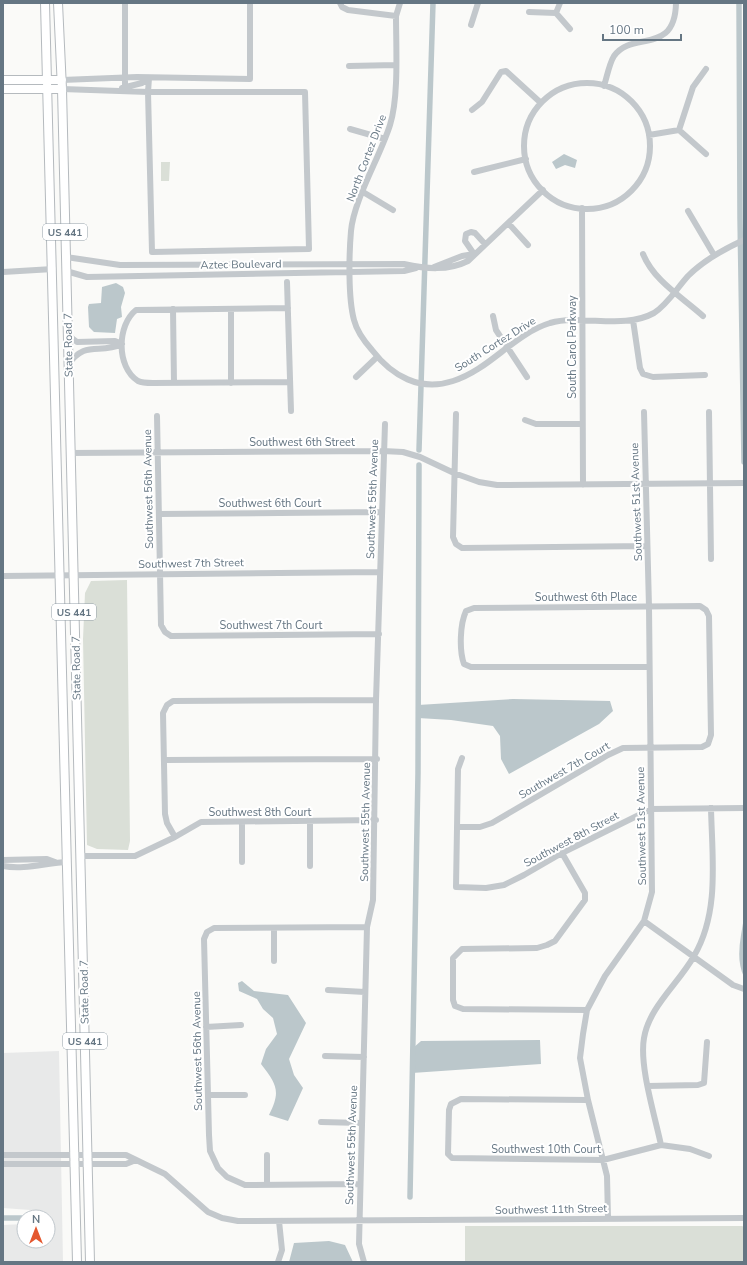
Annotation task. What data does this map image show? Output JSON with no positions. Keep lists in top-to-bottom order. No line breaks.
{"streets":{"main road":["US 441","State Road 7"],"street":["North Cortez Drive","Aztec Boulevard","South Cortez Drive","South Carol Parkway","Southwest 6th Street","Southwest 56th Avenue","Southwest 55th Avenue","Southwest 51st Avenue","Southwest 6th Court","Southwest 7th Street","Southwest 6th Place","Southwest 7th Court","Southwest 8th Court","Southwest 8th Street","Southwest 10th Court","Southwest 11th Street"]},"crossings":[["North Cortez Drive","Aztec Boulevard"],["North Cortez Drive","South Cortez Drive"],["Aztec Boulevard","South Cortez Drive"],["Aztec Boulevard","State Road 7"],["Aztec Boulevard","South Carol Parkway"],["South Cortez Drive","South Carol Parkway"],["State Road 7","Southwest 6th Street"],["State Road 7","Southwest 7th Street"],["State Road 7","Southwest 8th Court"],["South Carol Parkway","Southwest 6th Street"],["Southwest 6th Street","Southwest 56th Avenue"],["Southwest 6th Street","Southwest 55th Avenue"],["Southwest 6th Street","Southwest 51st Avenue"],["Southwest 56th Avenue","Southwest 6th Court"],["Southwest 56th Avenue","Southwest 7th Street"],["Southwest 56th Avenue","Southwest 7th Court"],["Southwest 55th Avenue","Southwest 6th Court"],["Southwest 55th Avenue","Southwest 7th Street"],["Southwest 55th Avenue","Southwest 7th Court"],["Southwest 55th Avenue","Southwest 8th Court"],["Southwest 55th Avenue","Southwest 11th Street"],["Southwest 51st Avenue","Southwest 6th Place"],["Southwest 51st Avenue","Southwest 7th Court"],["Southwest 51st Avenue","Southwest 8th Street"],["Southwest 51st Avenue","Southwest 10th Court"],["Southwest 51st Avenue","Southwest 11th Street"],["Southwest 6th Place","Southwest 7th Court"],["Southwest 7th Court","Southwest 8th Street"]],"scale_bar":"100 m","north":"top"}
